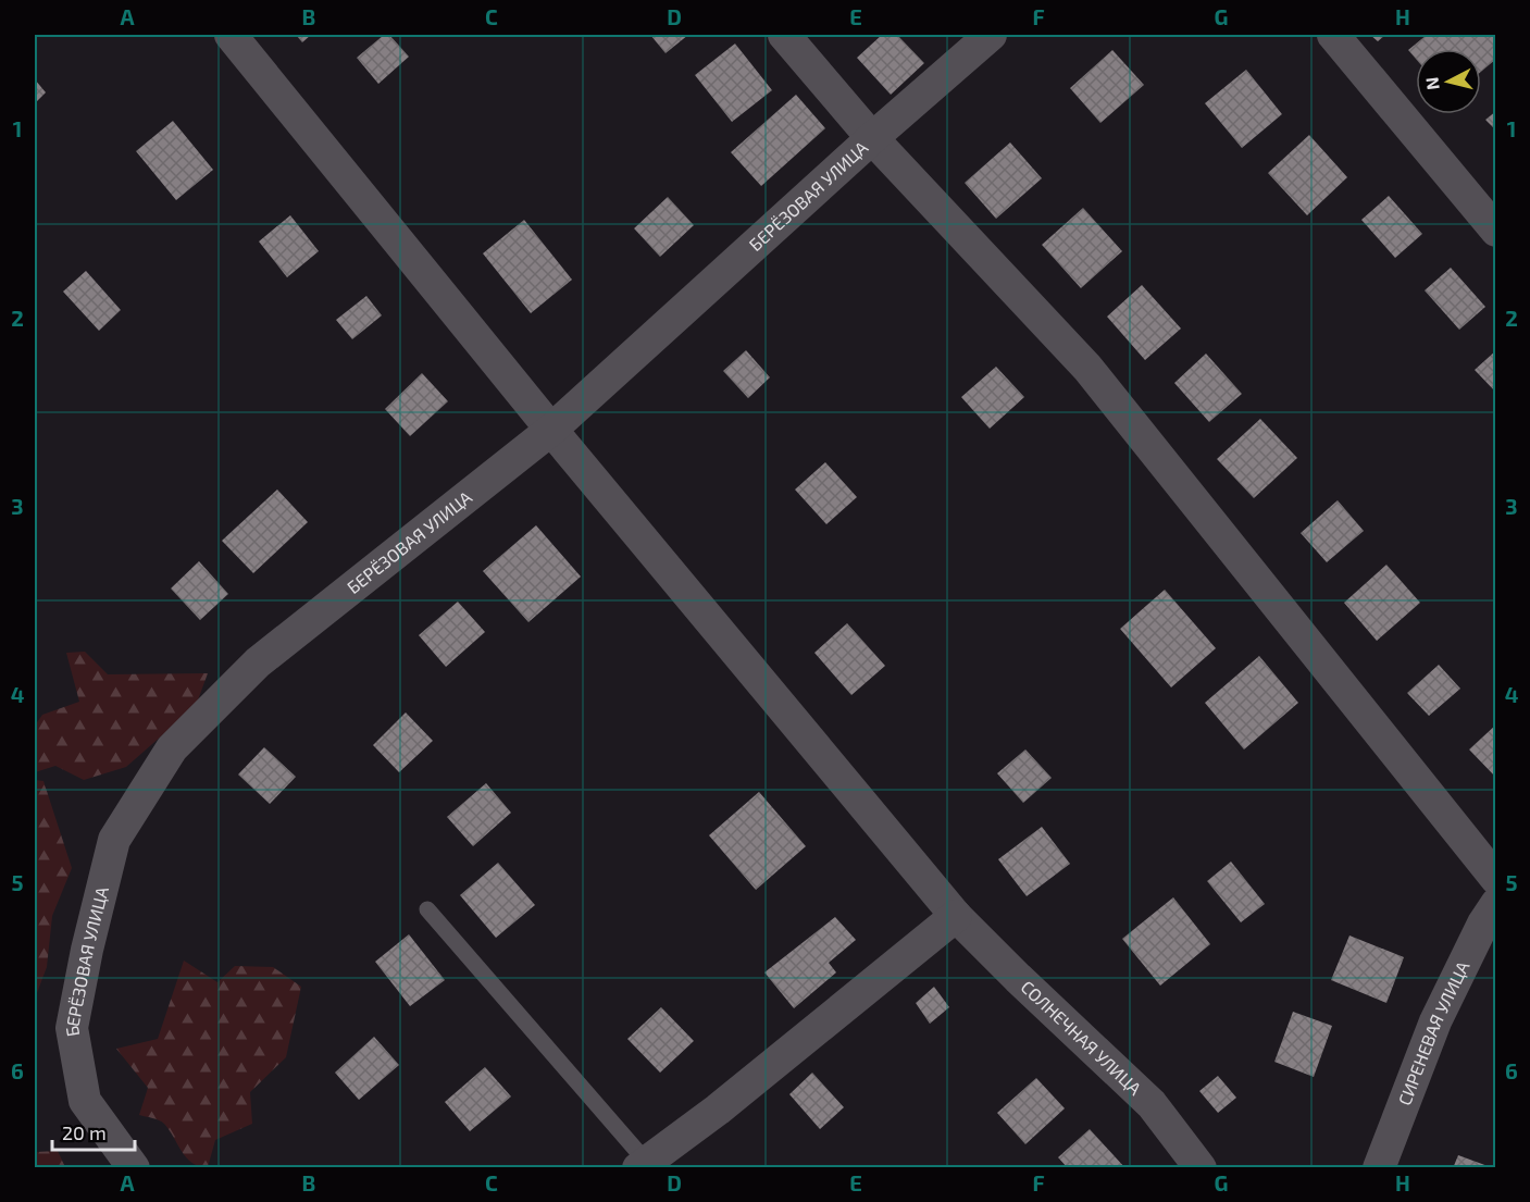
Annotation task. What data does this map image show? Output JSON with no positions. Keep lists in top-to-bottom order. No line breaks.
{"streets":{"street":["БЕРЁЗОВАЯ УЛИЦА","СИРЕНЕВАЯ УЛИЦА","СОЛНЕЧНАЯ УЛИЦА"]},"crossings":[["БЕРЁЗОВАЯ УЛИЦА","СОЛНЕЧНАЯ УЛИЦА"]],"scale_bar":"20 m","north":"left","grid":{"columns":["A","B","C","D","E","F","G","H"],"rows":["1","2","3","4","5","6"]}}
